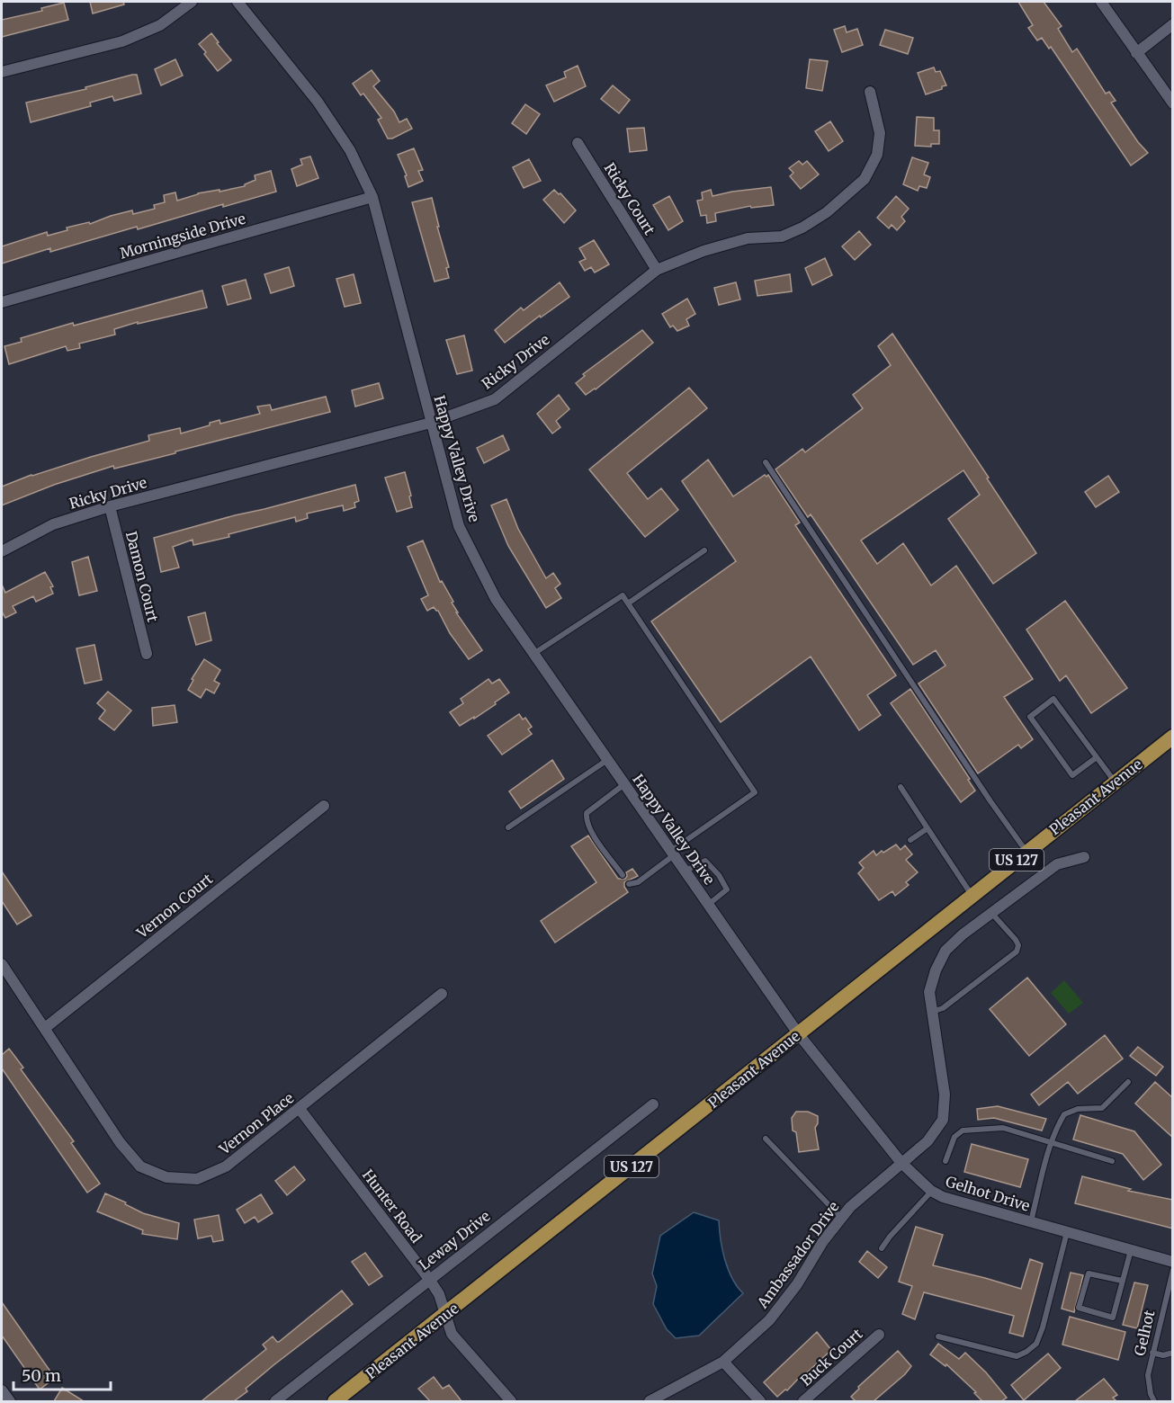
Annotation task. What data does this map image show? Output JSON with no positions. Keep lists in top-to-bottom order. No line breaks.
{"streets":{"main road":["Pleasant Avenue","US 127"],"street":["Ricky Court","Morningside Drive","Ricky Drive","Happy Valley Drive","Damon Court","Vernon Court","Vernon Place","Gelhot Drive","Hunter Road","Leway Drive","Ambassador Drive","Buck Court"],"lane":["Gelhot"]},"crossings":[["Ricky Court","Ricky Drive"],["Morningside Drive","Happy Valley Drive"],["Ricky Drive","Happy Valley Drive"],["Ricky Drive","Damon Court"],["Happy Valley Drive","Pleasant Avenue"],["Happy Valley Drive","Gelhot Drive"],["Pleasant Avenue","Gelhot Drive"],["Pleasant Avenue","Hunter Road"],["Vernon Court","Vernon Place"],["Vernon Place","Hunter Road"],["Gelhot Drive","Ambassador Drive"],["Hunter Road","Leway Drive"]],"scale_bar":"50 m"}
